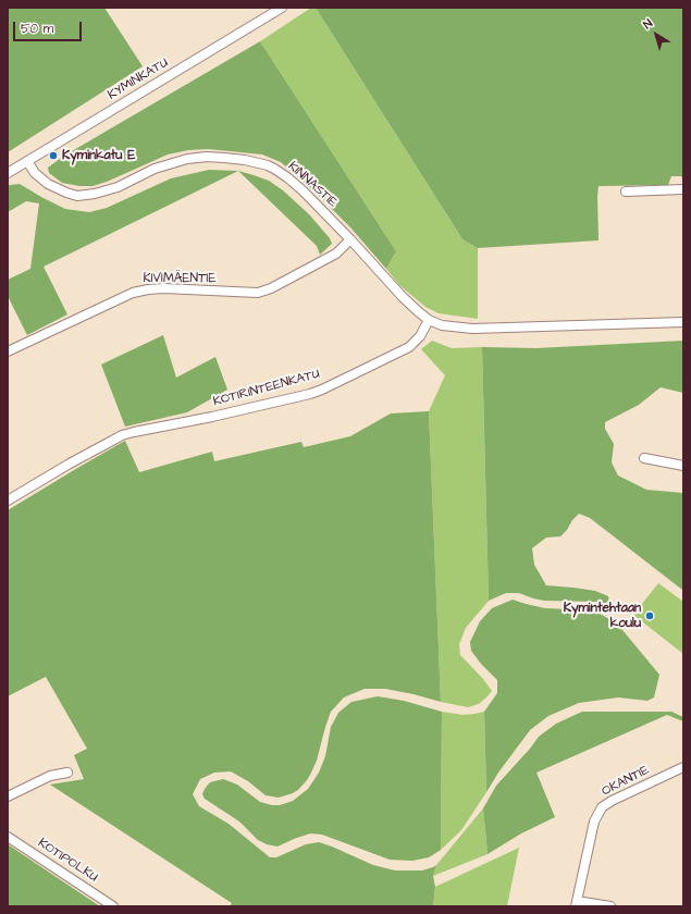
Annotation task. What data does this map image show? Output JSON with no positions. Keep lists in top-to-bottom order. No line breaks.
{"streets":{"street":["KYMINKATU","KINNASTIE","KIVIMÄENTIE","KOTIRINTEENKATU","OKANTIE","KOTIPOLKU"]},"crossings":[["KYMINKATU","KINNASTIE"],["KINNASTIE","KIVIMÄENTIE"],["KINNASTIE","KOTIRINTEENKATU"]],"places":["Kyminkatu E","Kymintehtaan koulu"],"scale_bar":"50 m","north":"top left"}
